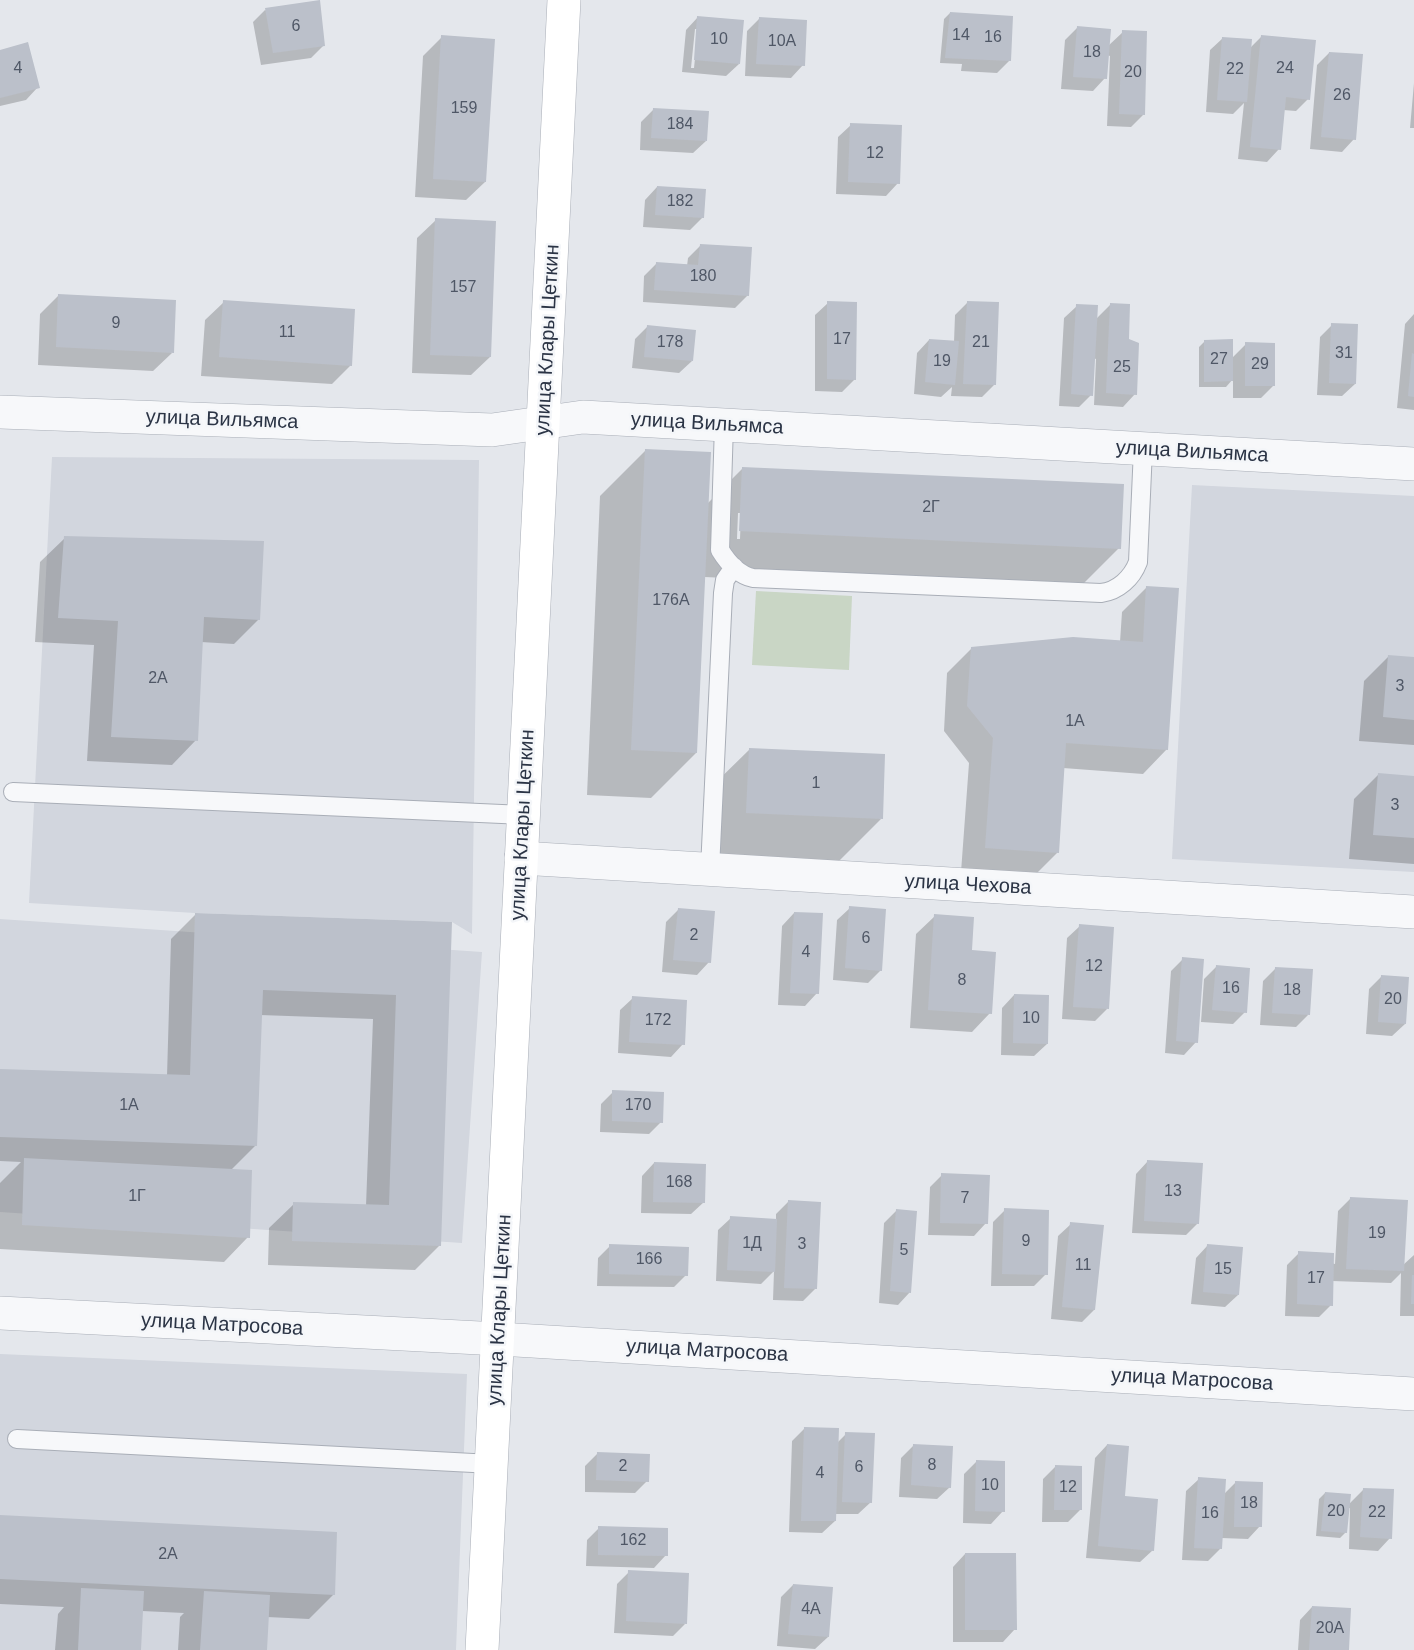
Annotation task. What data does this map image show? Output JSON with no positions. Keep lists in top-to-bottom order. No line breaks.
{"streets":{"street":["улица Клары Цеткин","улица Вильямса","улица Чехова","улица Матросова"]},"crossings":[["улица Клары Цеткин","улица Вильямса"],["улица Клары Цеткин","улица Чехова"],["улица Клары Цеткин","улица Матросова"]],"house_numbers":["6","14","16","10","10А","18","4","24","22","20","26","159","184","12","182","180","157","9","11","17","178","21","31","27","19","29","25","2Г","176А","2А","3","1А","1","3","2","6","4","12","8","16","18","20","10","172","1А","170","168","13","1Г","7","19","9","1Д","3","5","166","11","15","17","8","2","6","4","10","12","18","20","22","16","162","2А","4А","20А"]}
